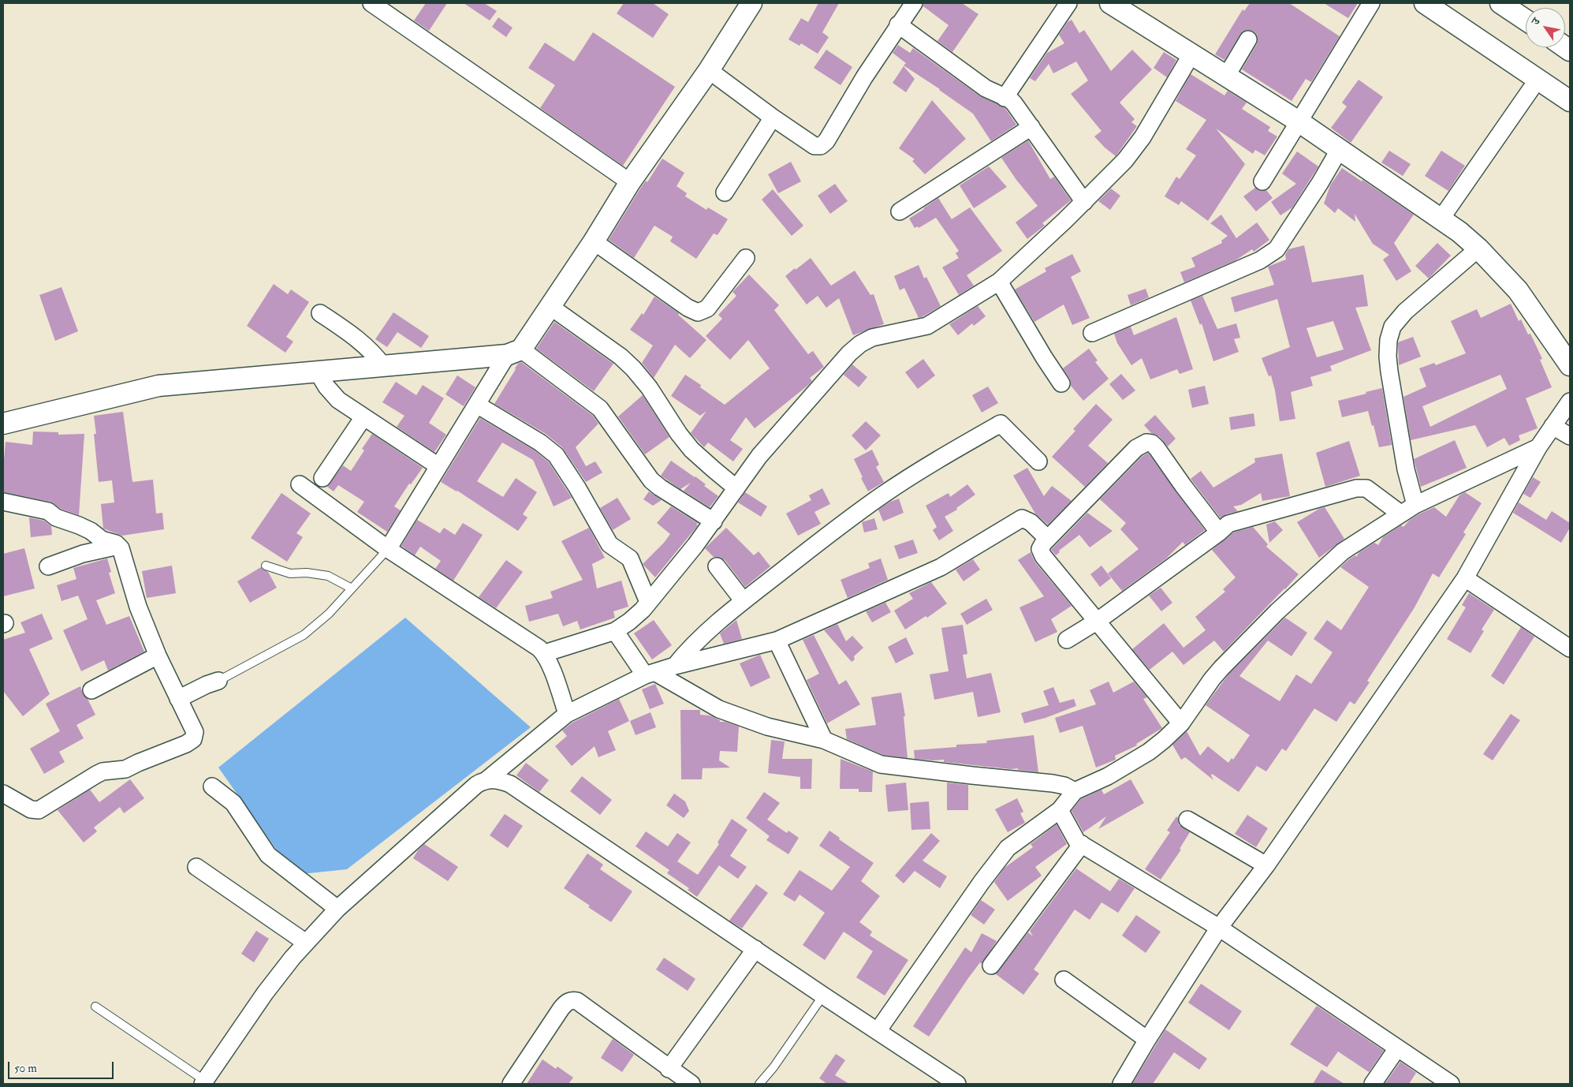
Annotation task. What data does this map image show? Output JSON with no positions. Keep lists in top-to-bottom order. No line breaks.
{"scale_bar":"50 m","north":"top left"}
